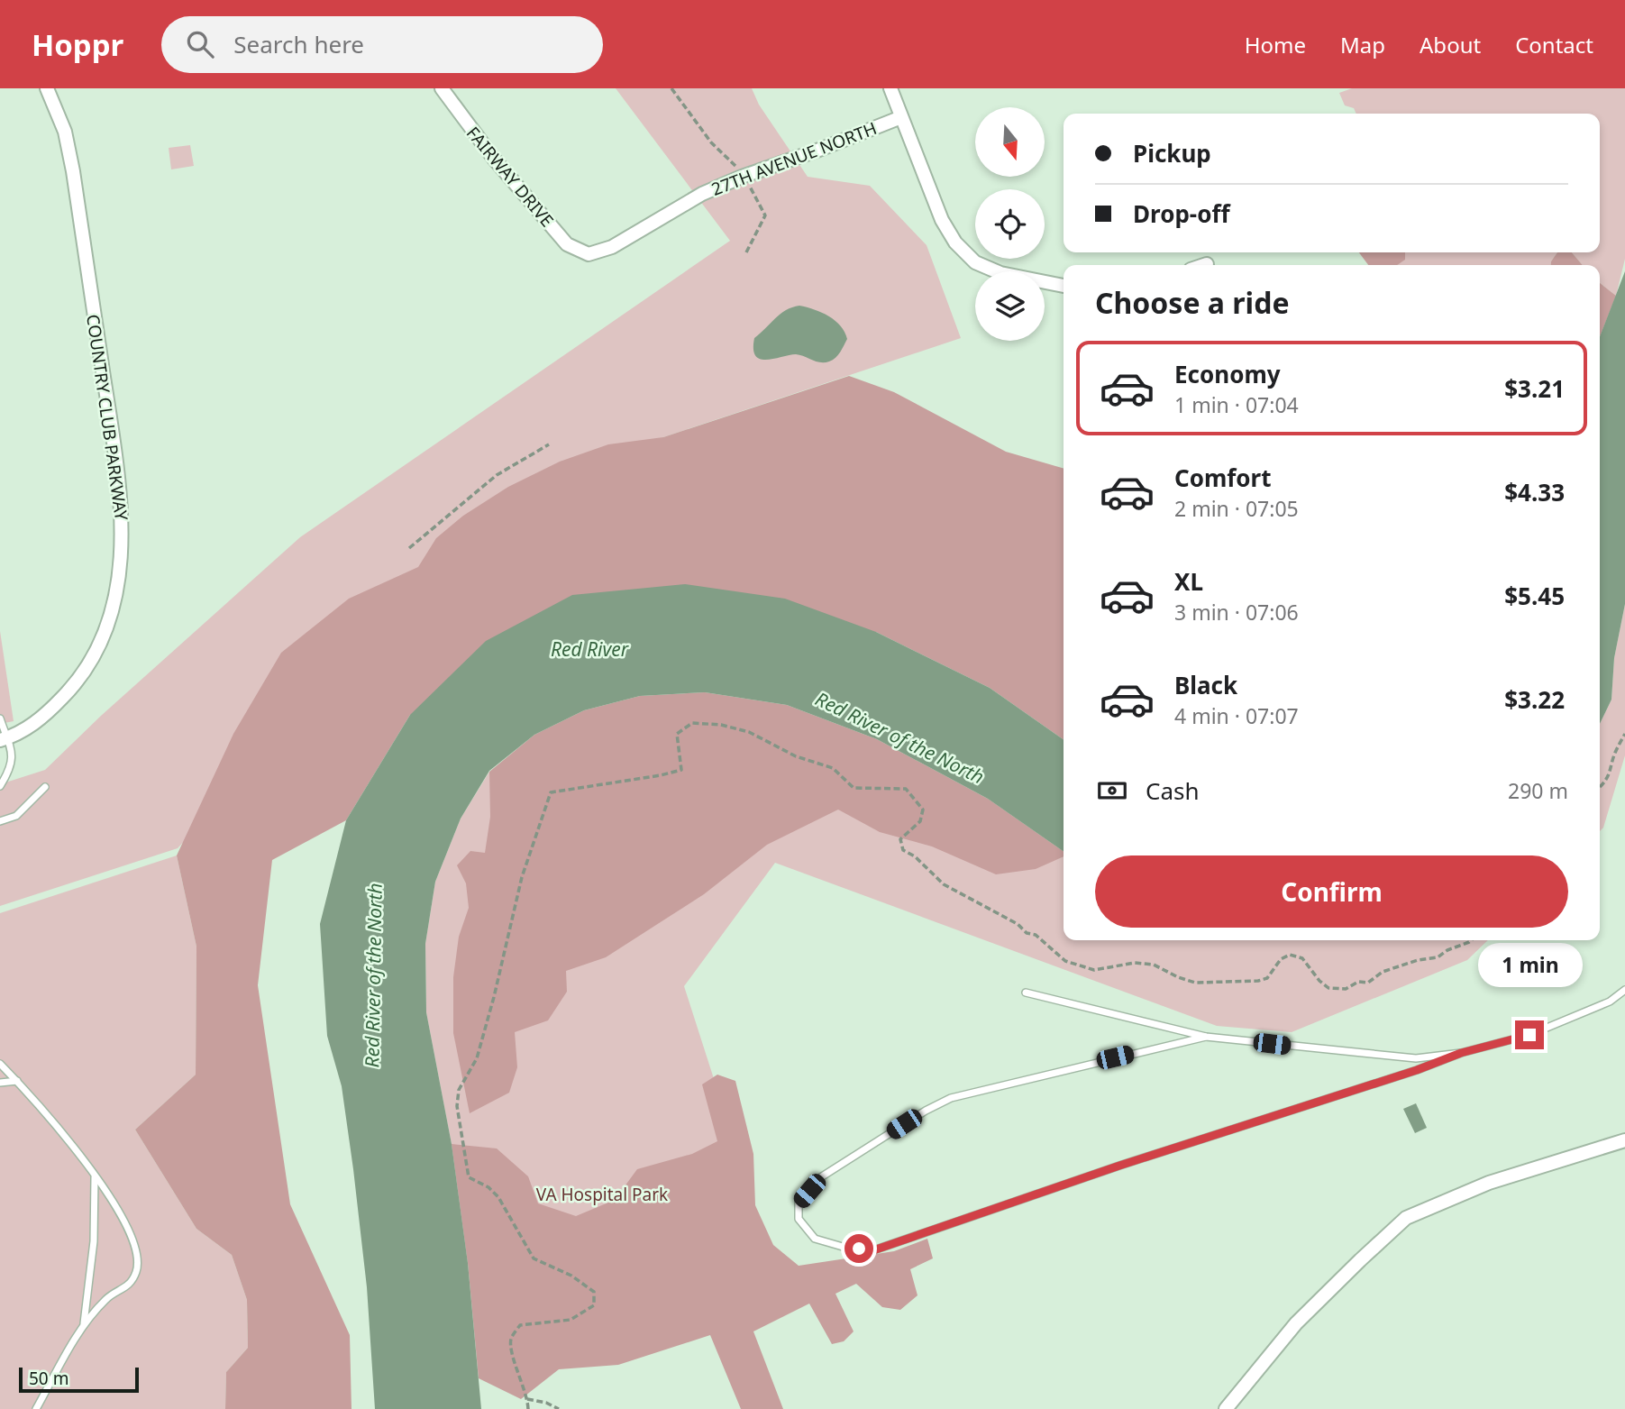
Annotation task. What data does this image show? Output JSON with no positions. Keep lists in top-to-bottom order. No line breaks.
{"streets":{"street":["27TH AVENUE NORTH","FAIRWAY DRIVE","COUNTRY CLUB PARKWAY"]},"crossings":[["27TH AVENUE NORTH","FAIRWAY DRIVE"]],"water":["Red River","Red River of the North"],"parks":["VA Hospital Park"],"scale_bar":"50 m","north":"bottom","page":{"header":"Hoppr","search":"Search here","nav":["Home","Map","About","Contact"],"banner":["Pickup","Drop-off"],"heading":"Choose a ride","list":[{"name":"Economy","note":"1 min · 07:04","value":"$3.21"},{"name":"Comfort","note":"2 min · 07:05","value":"$4.33"},{"name":"XL","note":"3 min · 07:06","value":"$5.45"},{"name":"Black","note":"4 min · 07:07","value":"$3.22"}],"pay":["Cash","290 m"],"buttons":"Confirm","bubble":"1 min","scale":"50 m"}}
